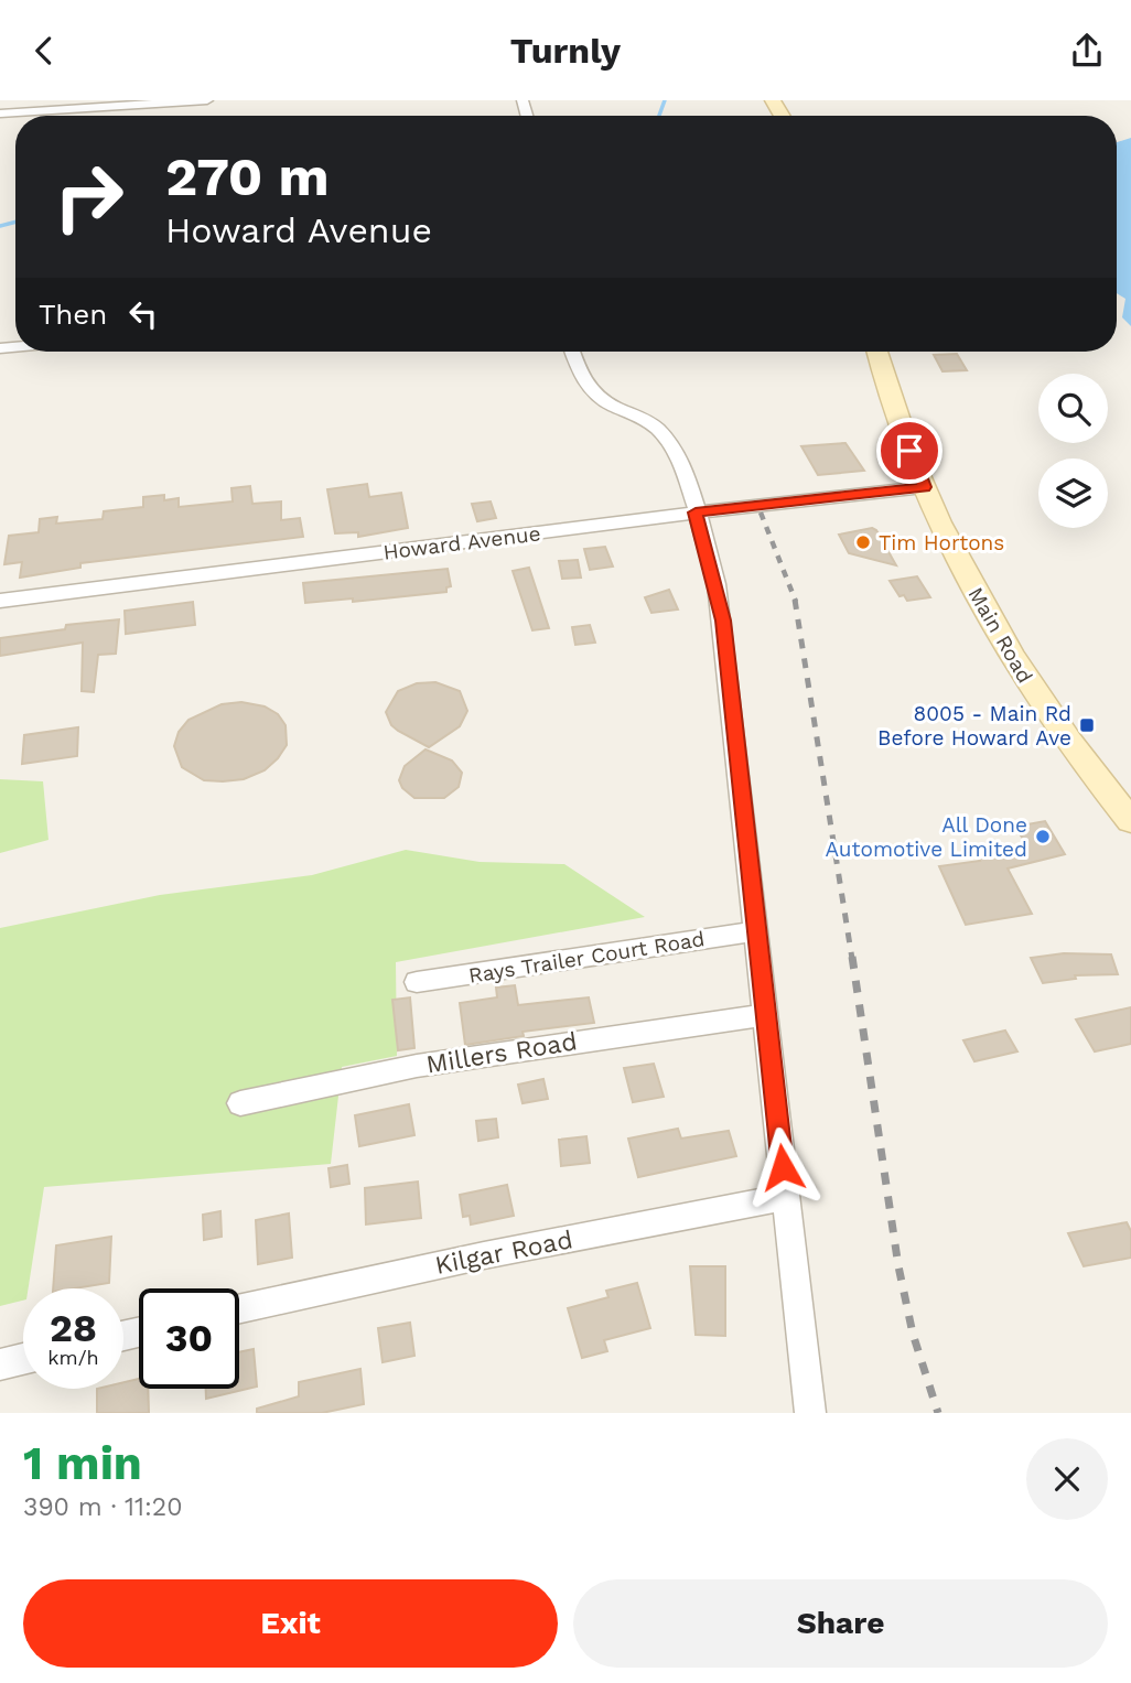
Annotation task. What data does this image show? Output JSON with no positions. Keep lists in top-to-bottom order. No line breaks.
{"streets":{"main road":["Main Road"],"street":["Howard Avenue","Rays Trailer Court Road","Millers Road","Kilgar Road"]},"crossings":[["Howard Avenue","Main Road"]],"places":{"other":["Tim Hortons","All Done Automotive Limited"],"transit":["8005 - Main Rd Before Howard Ave"]},"page":{"header":"Turnly","turn":["270 m","Howard Avenue"],"then":"Then","speed":"28 km/h","limit":"30","heading":["1 min","390 m · 11:20"],"buttons":["Exit","Share"]}}
